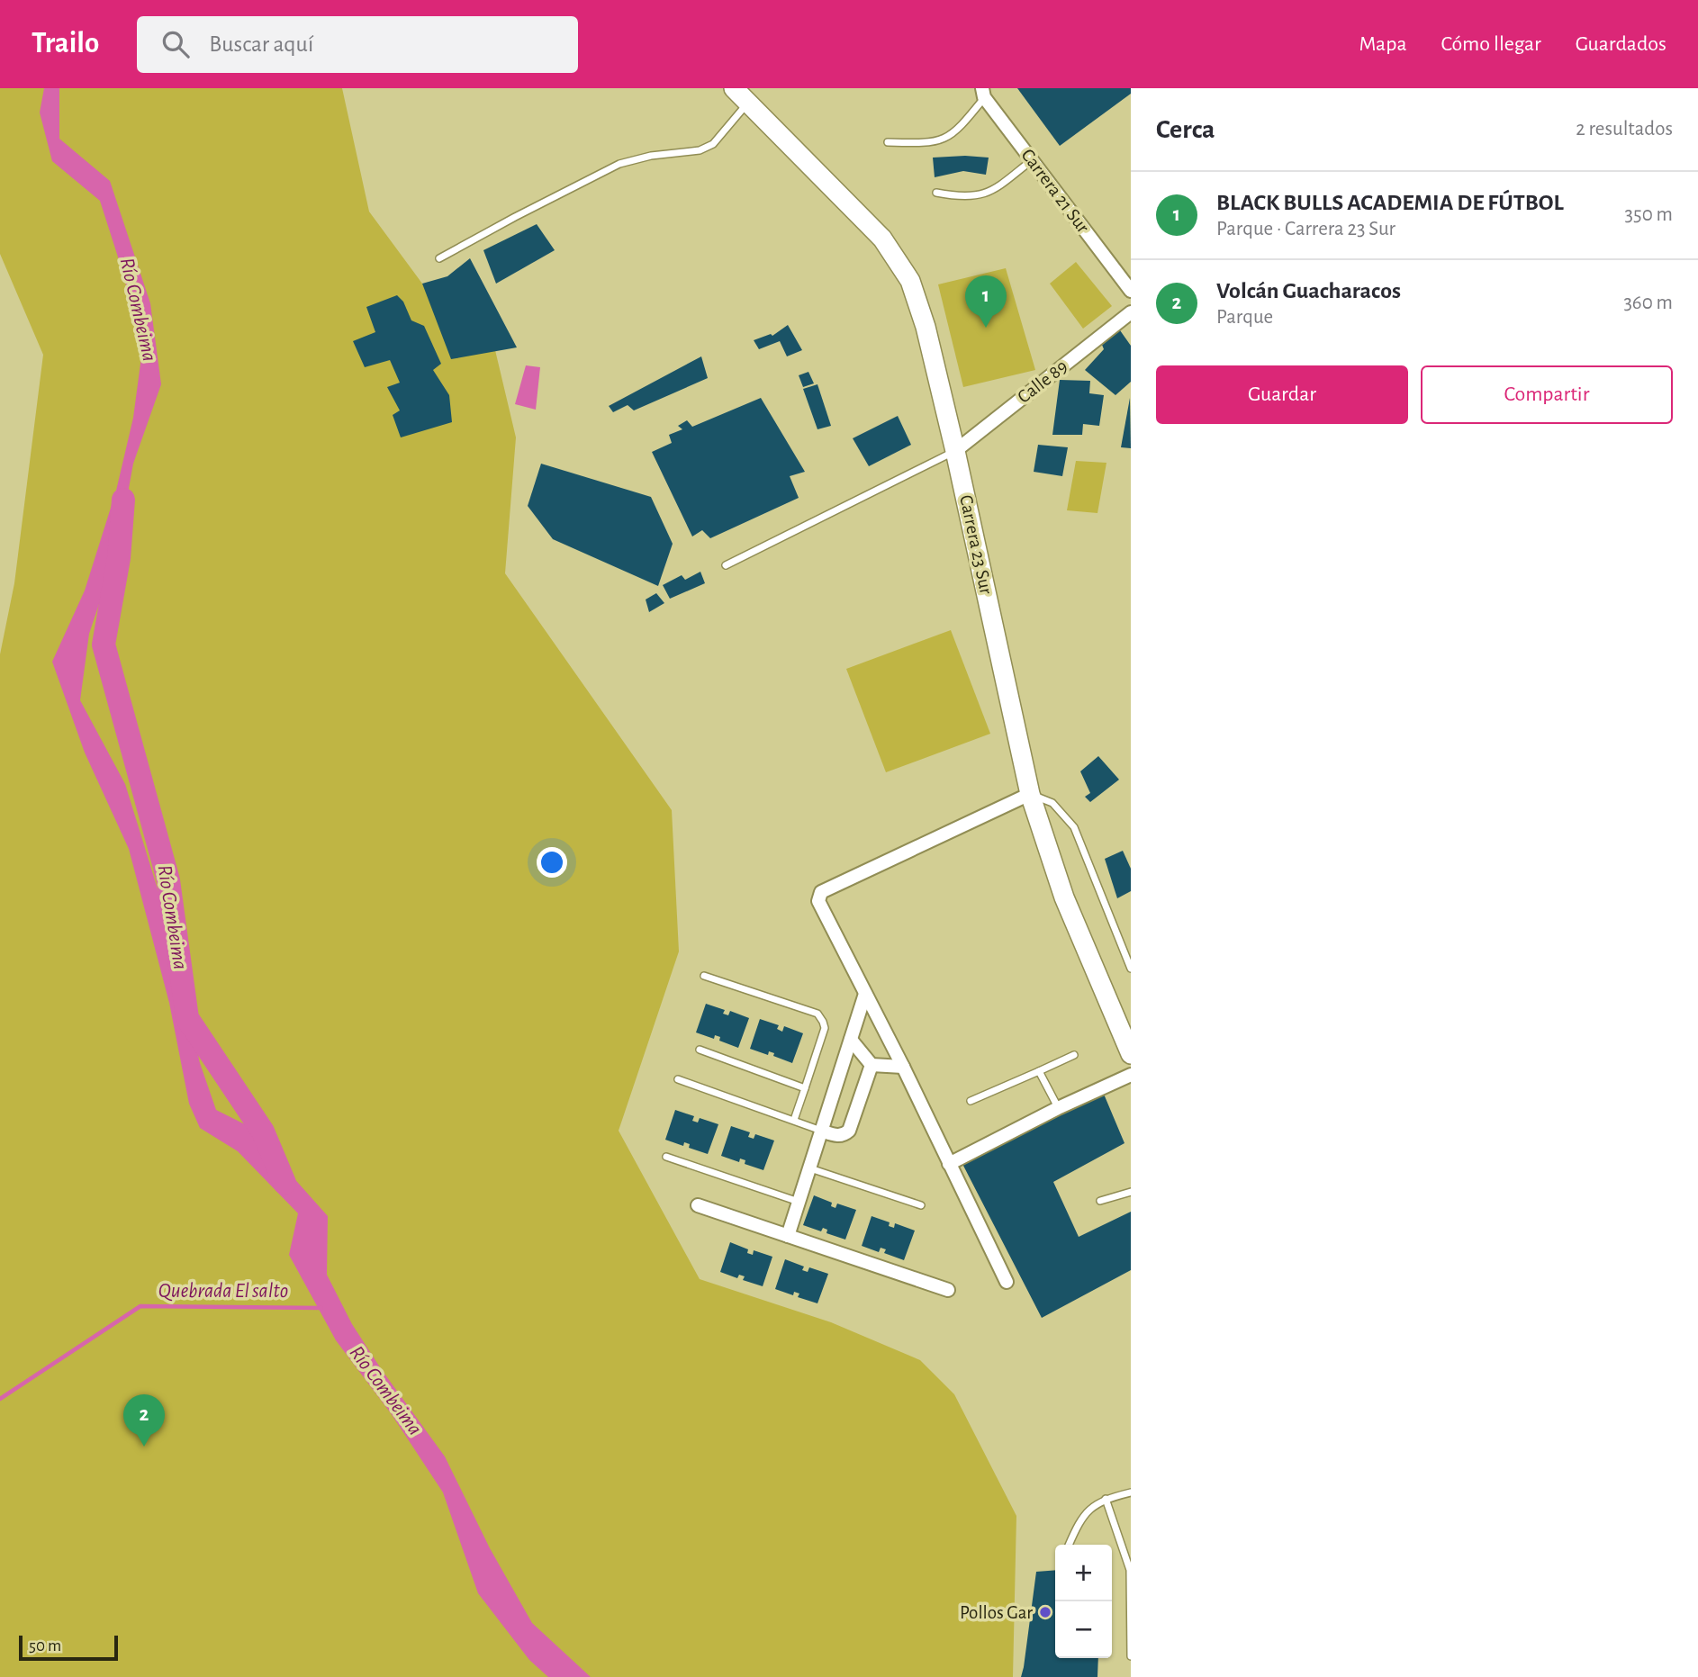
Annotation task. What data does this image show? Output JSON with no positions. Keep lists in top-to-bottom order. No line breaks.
{"streets":{"main road":["Carrera 23 Sur"],"street":["Carrera 21 Sur","Calle 89"]},"crossings":[["Calle 89","Carrera 23 Sur"]],"water":["Río Combeima","Quebrada El salto"],"places":["Pollos Gar"],"scale_bar":"50 m","page":{"header":"Trailo","search":"Buscar aquí","nav":["Mapa","Cómo llegar","Guardados"],"heading":["Cerca","2 resultados"],"list":[{"mark":"1","name":"BLACK BULLS ACADEMIA DE FÚTBOL","note":"Parque · Carrera 23 Sur","value":"350 m"},{"mark":"2","name":"Volcán Guacharacos","note":"Parque","value":"360 m"}],"pins":["1","2"],"buttons":["Guardar","Compartir"],"map_buttons":["+","−"],"scale":"50 m"}}
